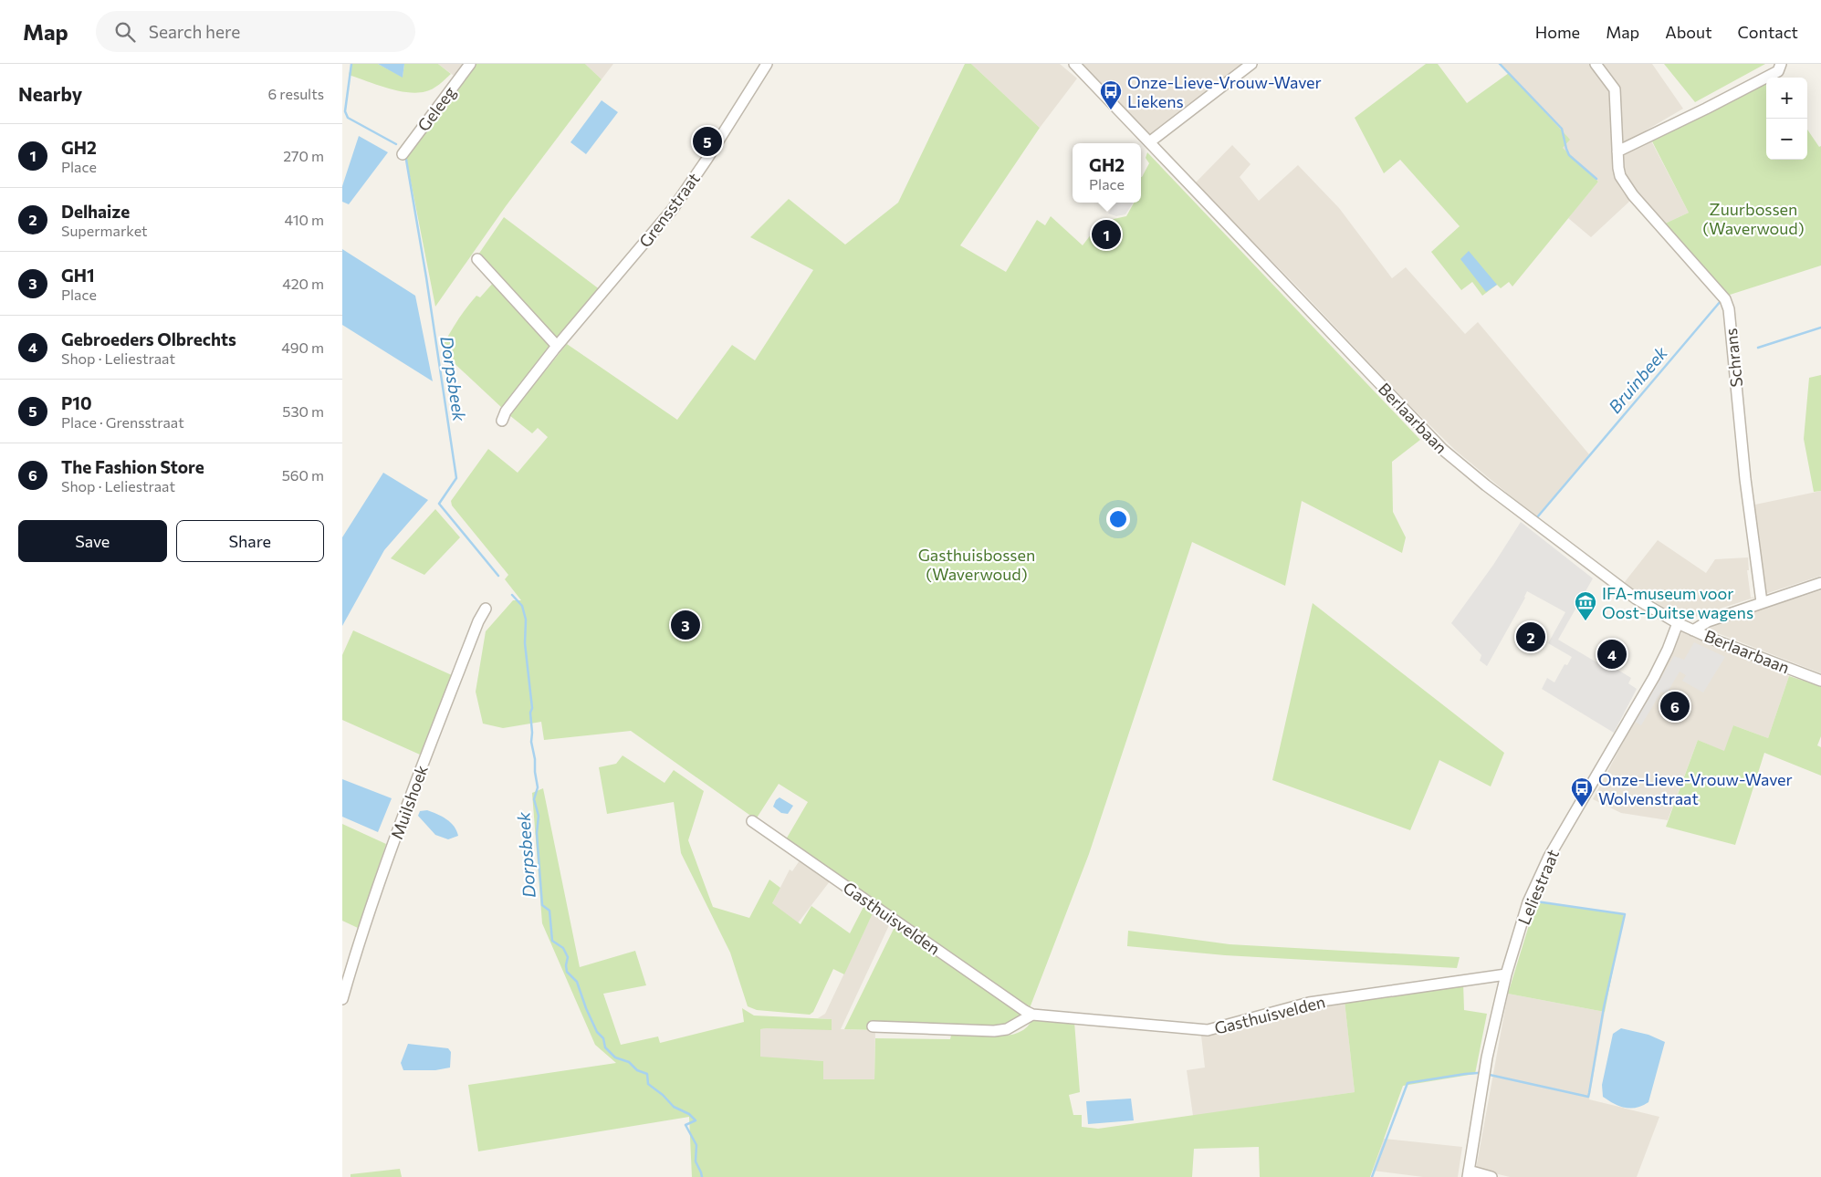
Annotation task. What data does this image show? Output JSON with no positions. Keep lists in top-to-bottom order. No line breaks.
{"streets":{"street":["Geleeg","Grensstraat","Schrans","Berlaarbaan","Muilshoek","Leliestraat","Gasthuisvelden"]},"crossings":[["Berlaarbaan","Leliestraat"],["Leliestraat","Gasthuisvelden"]],"water":["Dorpsbeek","Bruinbeek"],"parks":["Zuurbossen (Waverwoud)","Gasthuisbossen (Waverwoud)"],"places":{"bus stop":["Onze-Lieve-Vrouw-Waver Liekens","Onze-Lieve-Vrouw-Waver Wolvenstraat"],"museum":["IFA-museum voor Oost-Duitse wagens"]},"page":{"header":"Map","search":"Search here","nav":["Home","Map","About","Contact"],"heading":["Nearby","6 results"],"map_buttons":["+","−"],"list":[{"mark":"1","name":"GH2","note":"Place","value":"270 m"},{"mark":"2","name":"Delhaize","note":"Supermarket","value":"410 m"},{"mark":"3","name":"GH1","note":"Place","value":"420 m"},{"mark":"4","name":"Gebroeders Olbrechts","note":"Shop · Leliestraat","value":"490 m"},{"mark":"5","name":"P10","note":"Place · Grensstraat","value":"530 m"},{"mark":"6","name":"The Fashion Store","note":"Shop · Leliestraat","value":"560 m"}],"pins":["5","1","3","2","4","6"],"popup":["GH2","Place"],"buttons":["Save","Share"]}}
